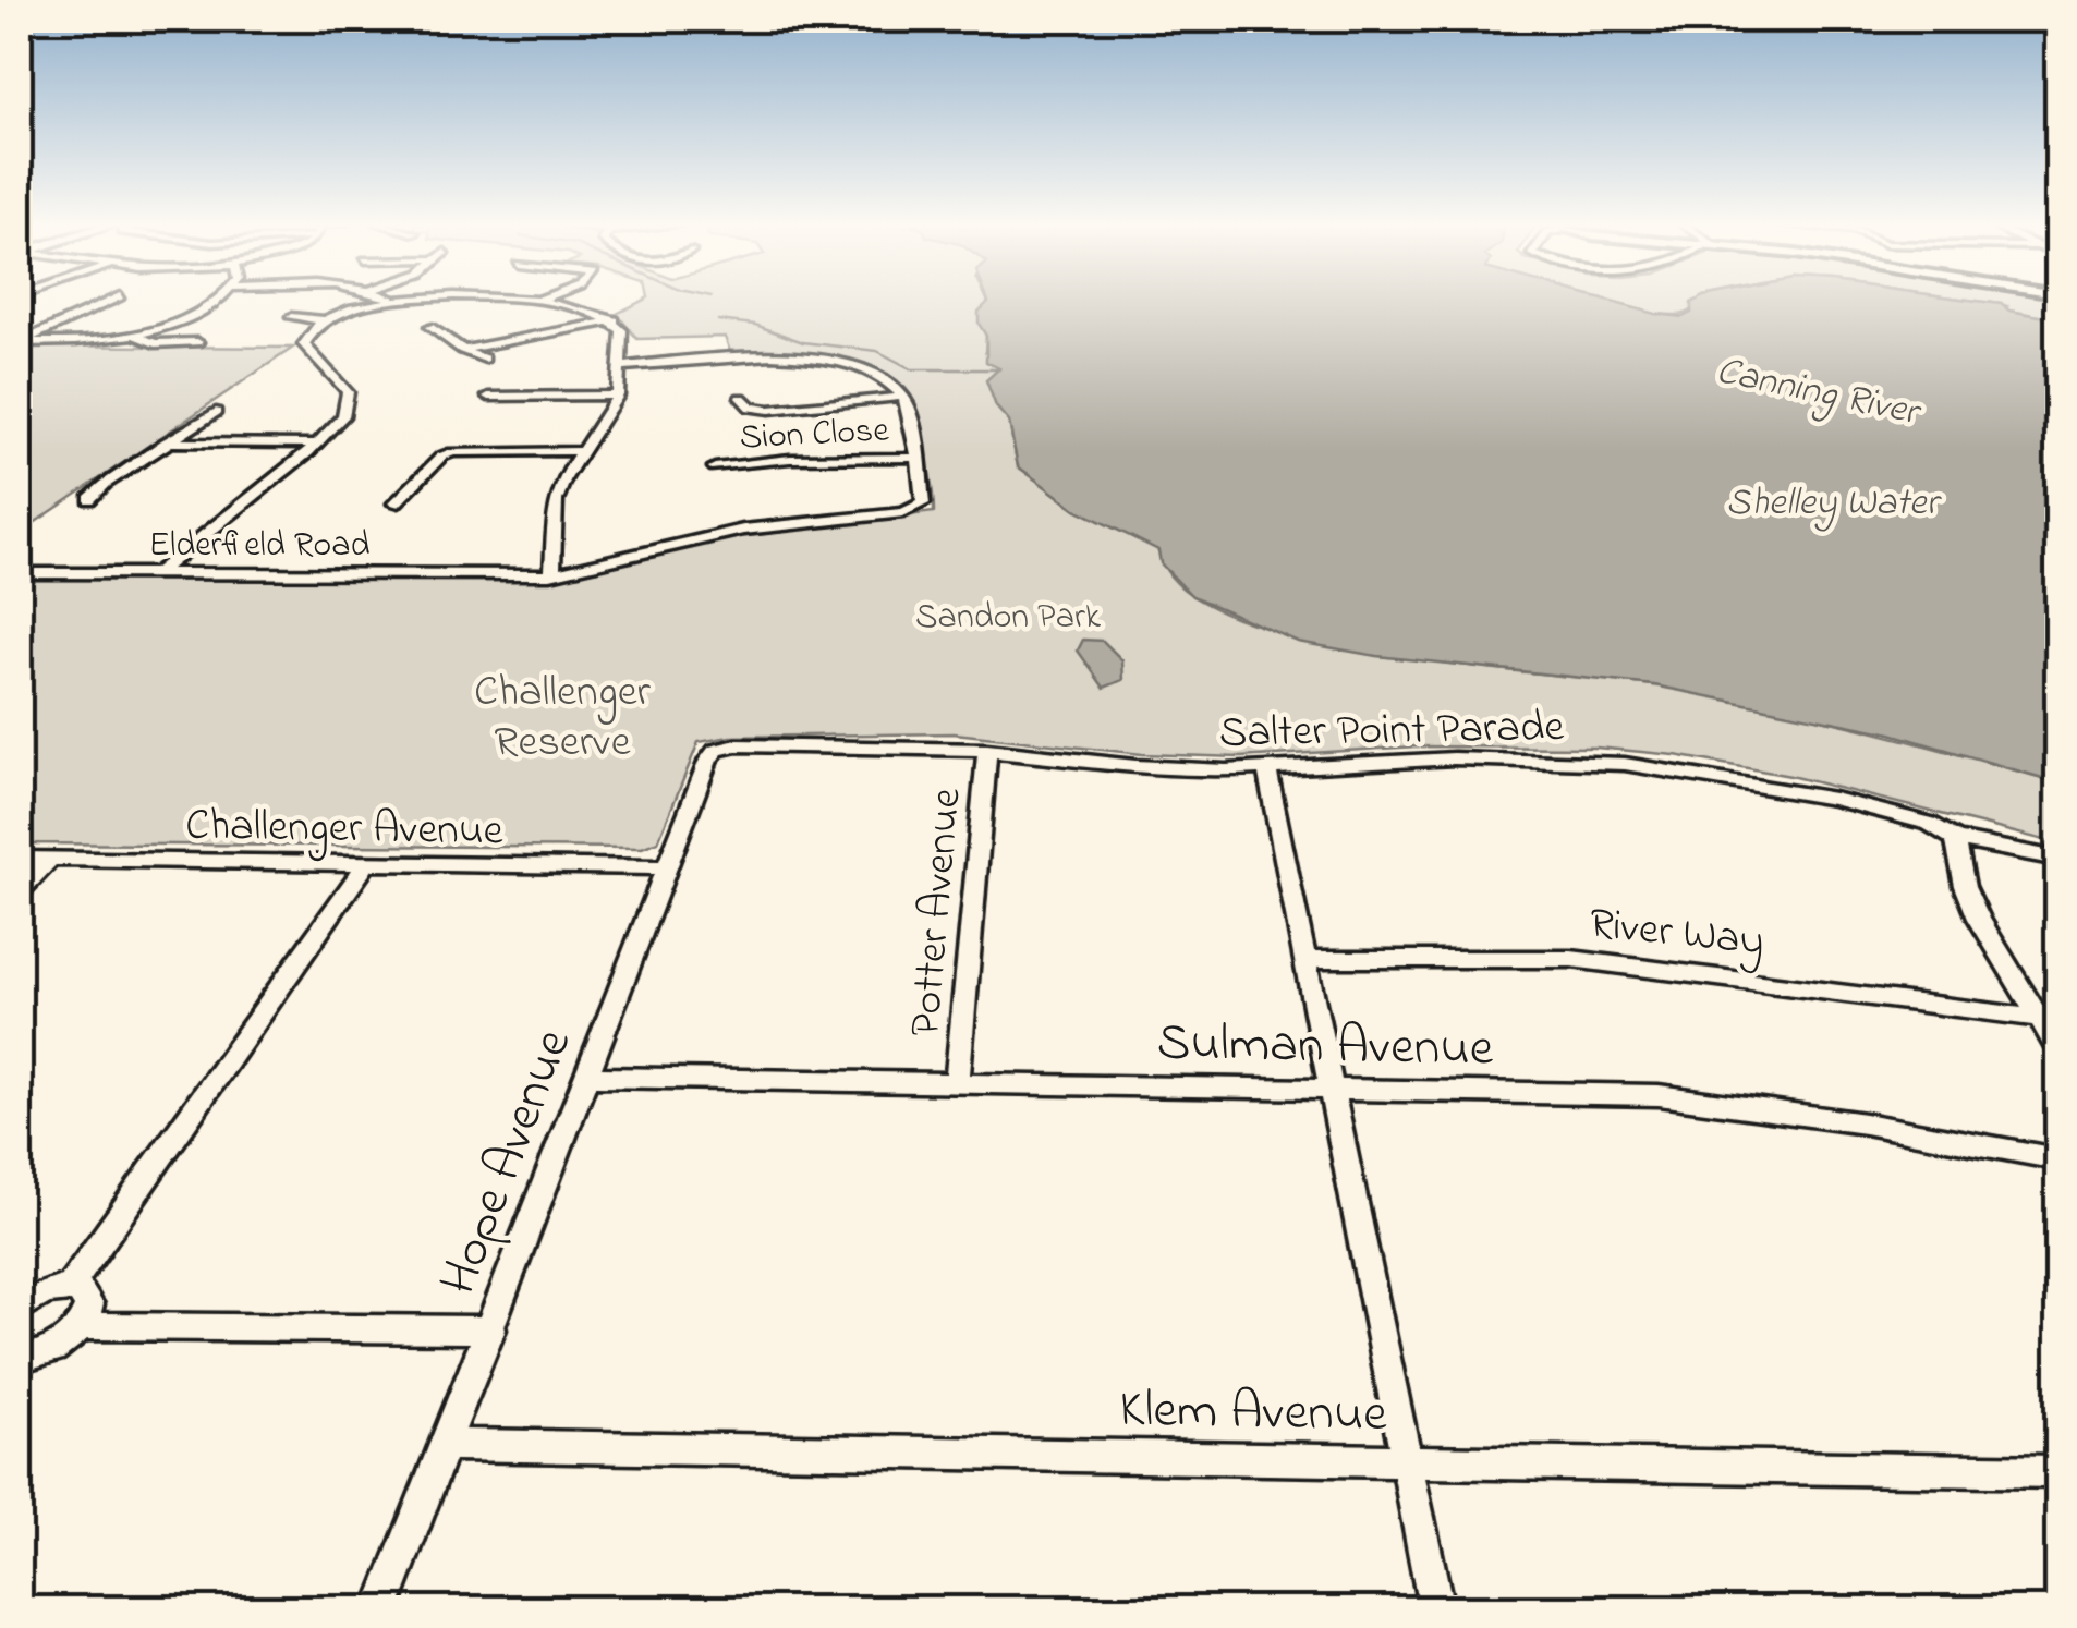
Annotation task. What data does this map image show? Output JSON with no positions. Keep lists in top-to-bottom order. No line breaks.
{"streets":{"street":["Sion Close","Elderfield Road","Salter Point Parade","Challenger Avenue","Potter Avenue","River Way","Sulman Avenue","Hope Avenue","Klem Avenue"]},"crossings":[["Sion Close","Elderfield Road"],["Salter Point Parade","Potter Avenue"],["Salter Point Parade","Hope Avenue"],["Challenger Avenue","Hope Avenue"],["Potter Avenue","Sulman Avenue"],["Sulman Avenue","Hope Avenue"],["Hope Avenue","Klem Avenue"]],"water":["Canning River","Shelley Water"],"parks":["Sandon Park","Challenger Reserve"]}
